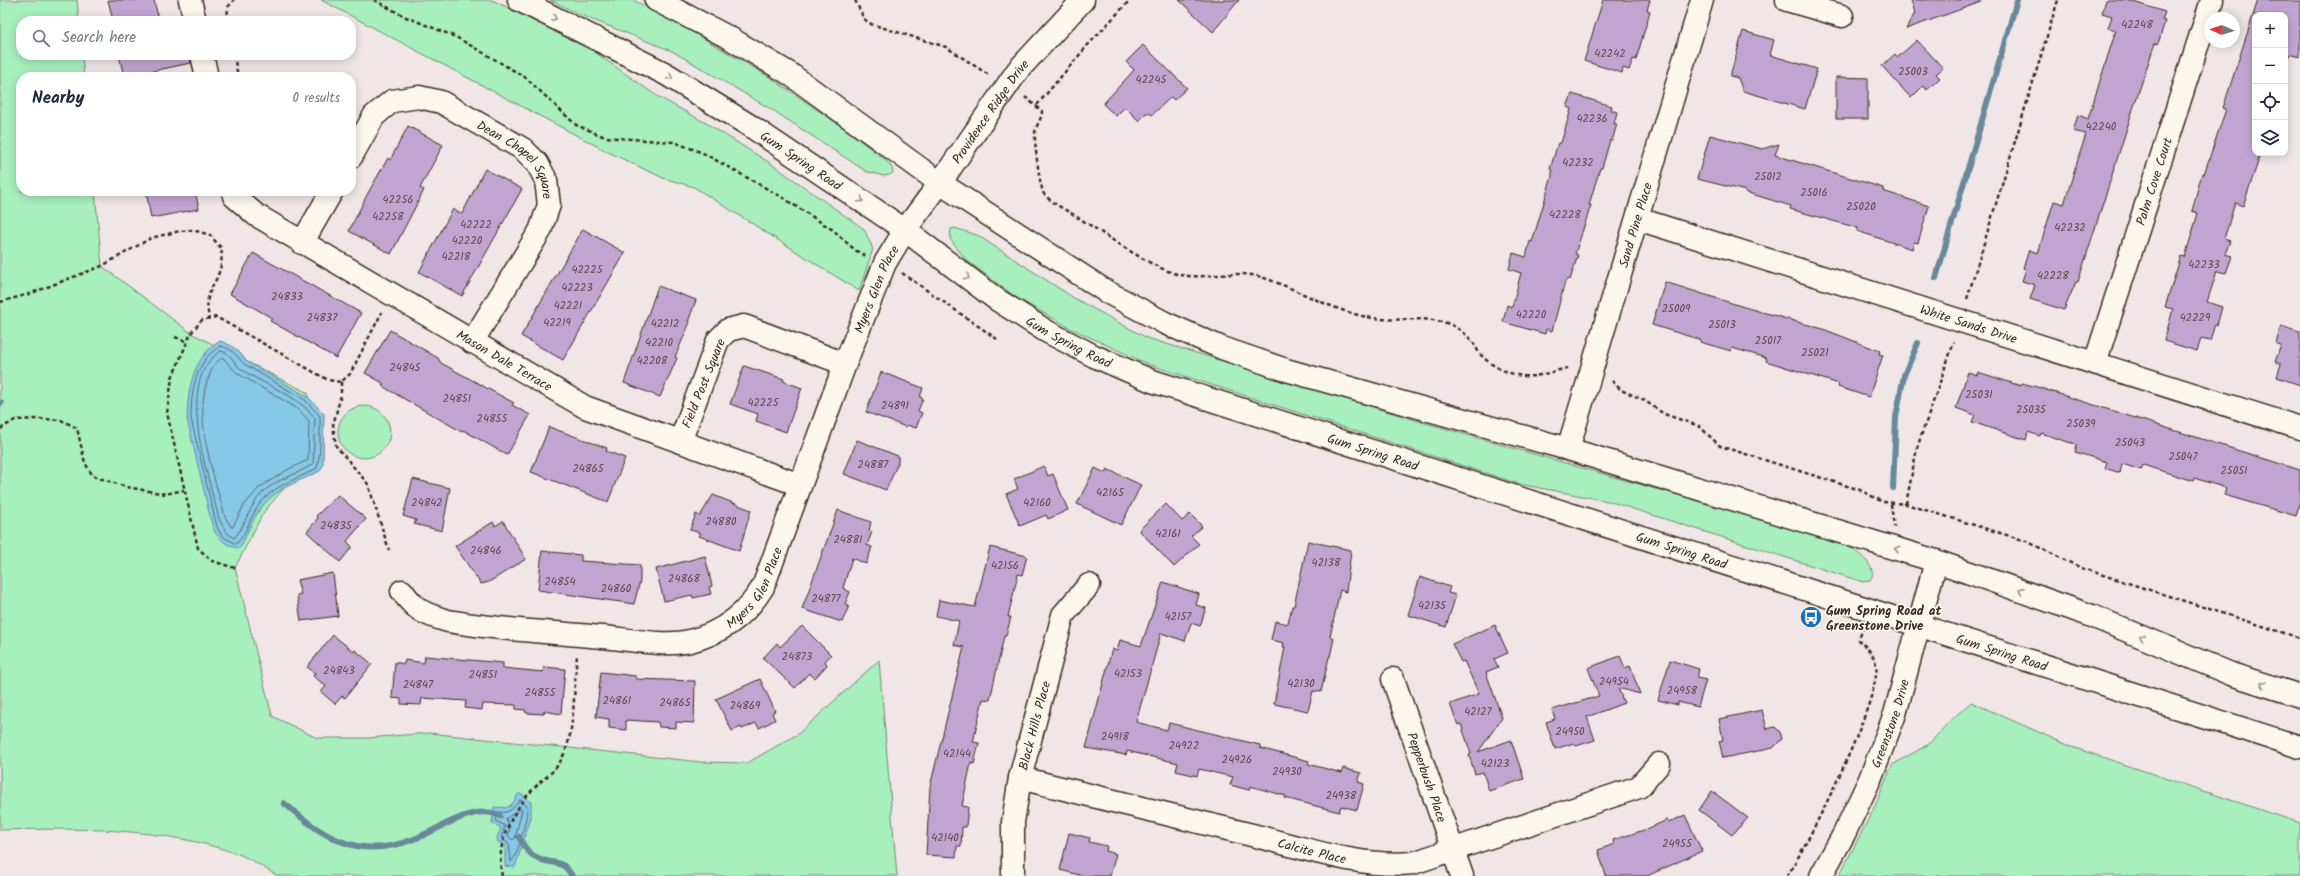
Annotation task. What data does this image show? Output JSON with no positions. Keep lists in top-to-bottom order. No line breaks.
{"streets":{"street":["Providence Ridge Drive","Gum Spring Road","Dean Chapel Square","Palm Cove Court","Sand Pine Place","Myers Glen Place","White Sands Drive","Mason Dale Terrace","Field Post Square","Greenstone Drive","Black Hills Place","Pepperbush Place","Calcite Place"]},"crossings":[["Providence Ridge Drive","Gum Spring Road"],["Providence Ridge Drive","Myers Glen Place"],["Gum Spring Road","Myers Glen Place"],["Gum Spring Road","Greenstone Drive"],["Dean Chapel Square","Mason Dale Terrace"],["Palm Cove Court","White Sands Drive"],["Sand Pine Place","White Sands Drive"],["Myers Glen Place","Mason Dale Terrace"],["Myers Glen Place","Field Post Square"],["Mason Dale Terrace","Field Post Square"],["Black Hills Place","Calcite Place"],["Pepperbush Place","Calcite Place"]],"places":{"bus stop":["Gum Spring Road at Greenstone Drive"]},"house_numbers":["42248","42242","25003","42245","42236","42240","42232","25012","25016","42256","25020","42228","42258","42222","42232","42220","42218","42233","42225","42228","42223","24833","42221","25009","42220","24837","42229","42219","42212","25013","25017","42210","25021","42208","24845","25031","24851","42225","24891","25035","24855","25039","25043","25047","24887","24865","25051","42165","24842","42160","24880","24835","42161","24881","24846","42138","42156","24868","24854","24860","24877","42135","42157","24873","24843","42153","24851","24954","42130","24847","24958","24855","24861","24865","24869","42127","24950","24918","24922","42144","24926","42123","24930","24938","42140","24955"],"north":"left","page":{"map_buttons":["+","−"],"search":"Search here","heading":["Nearby","0 results"]}}
